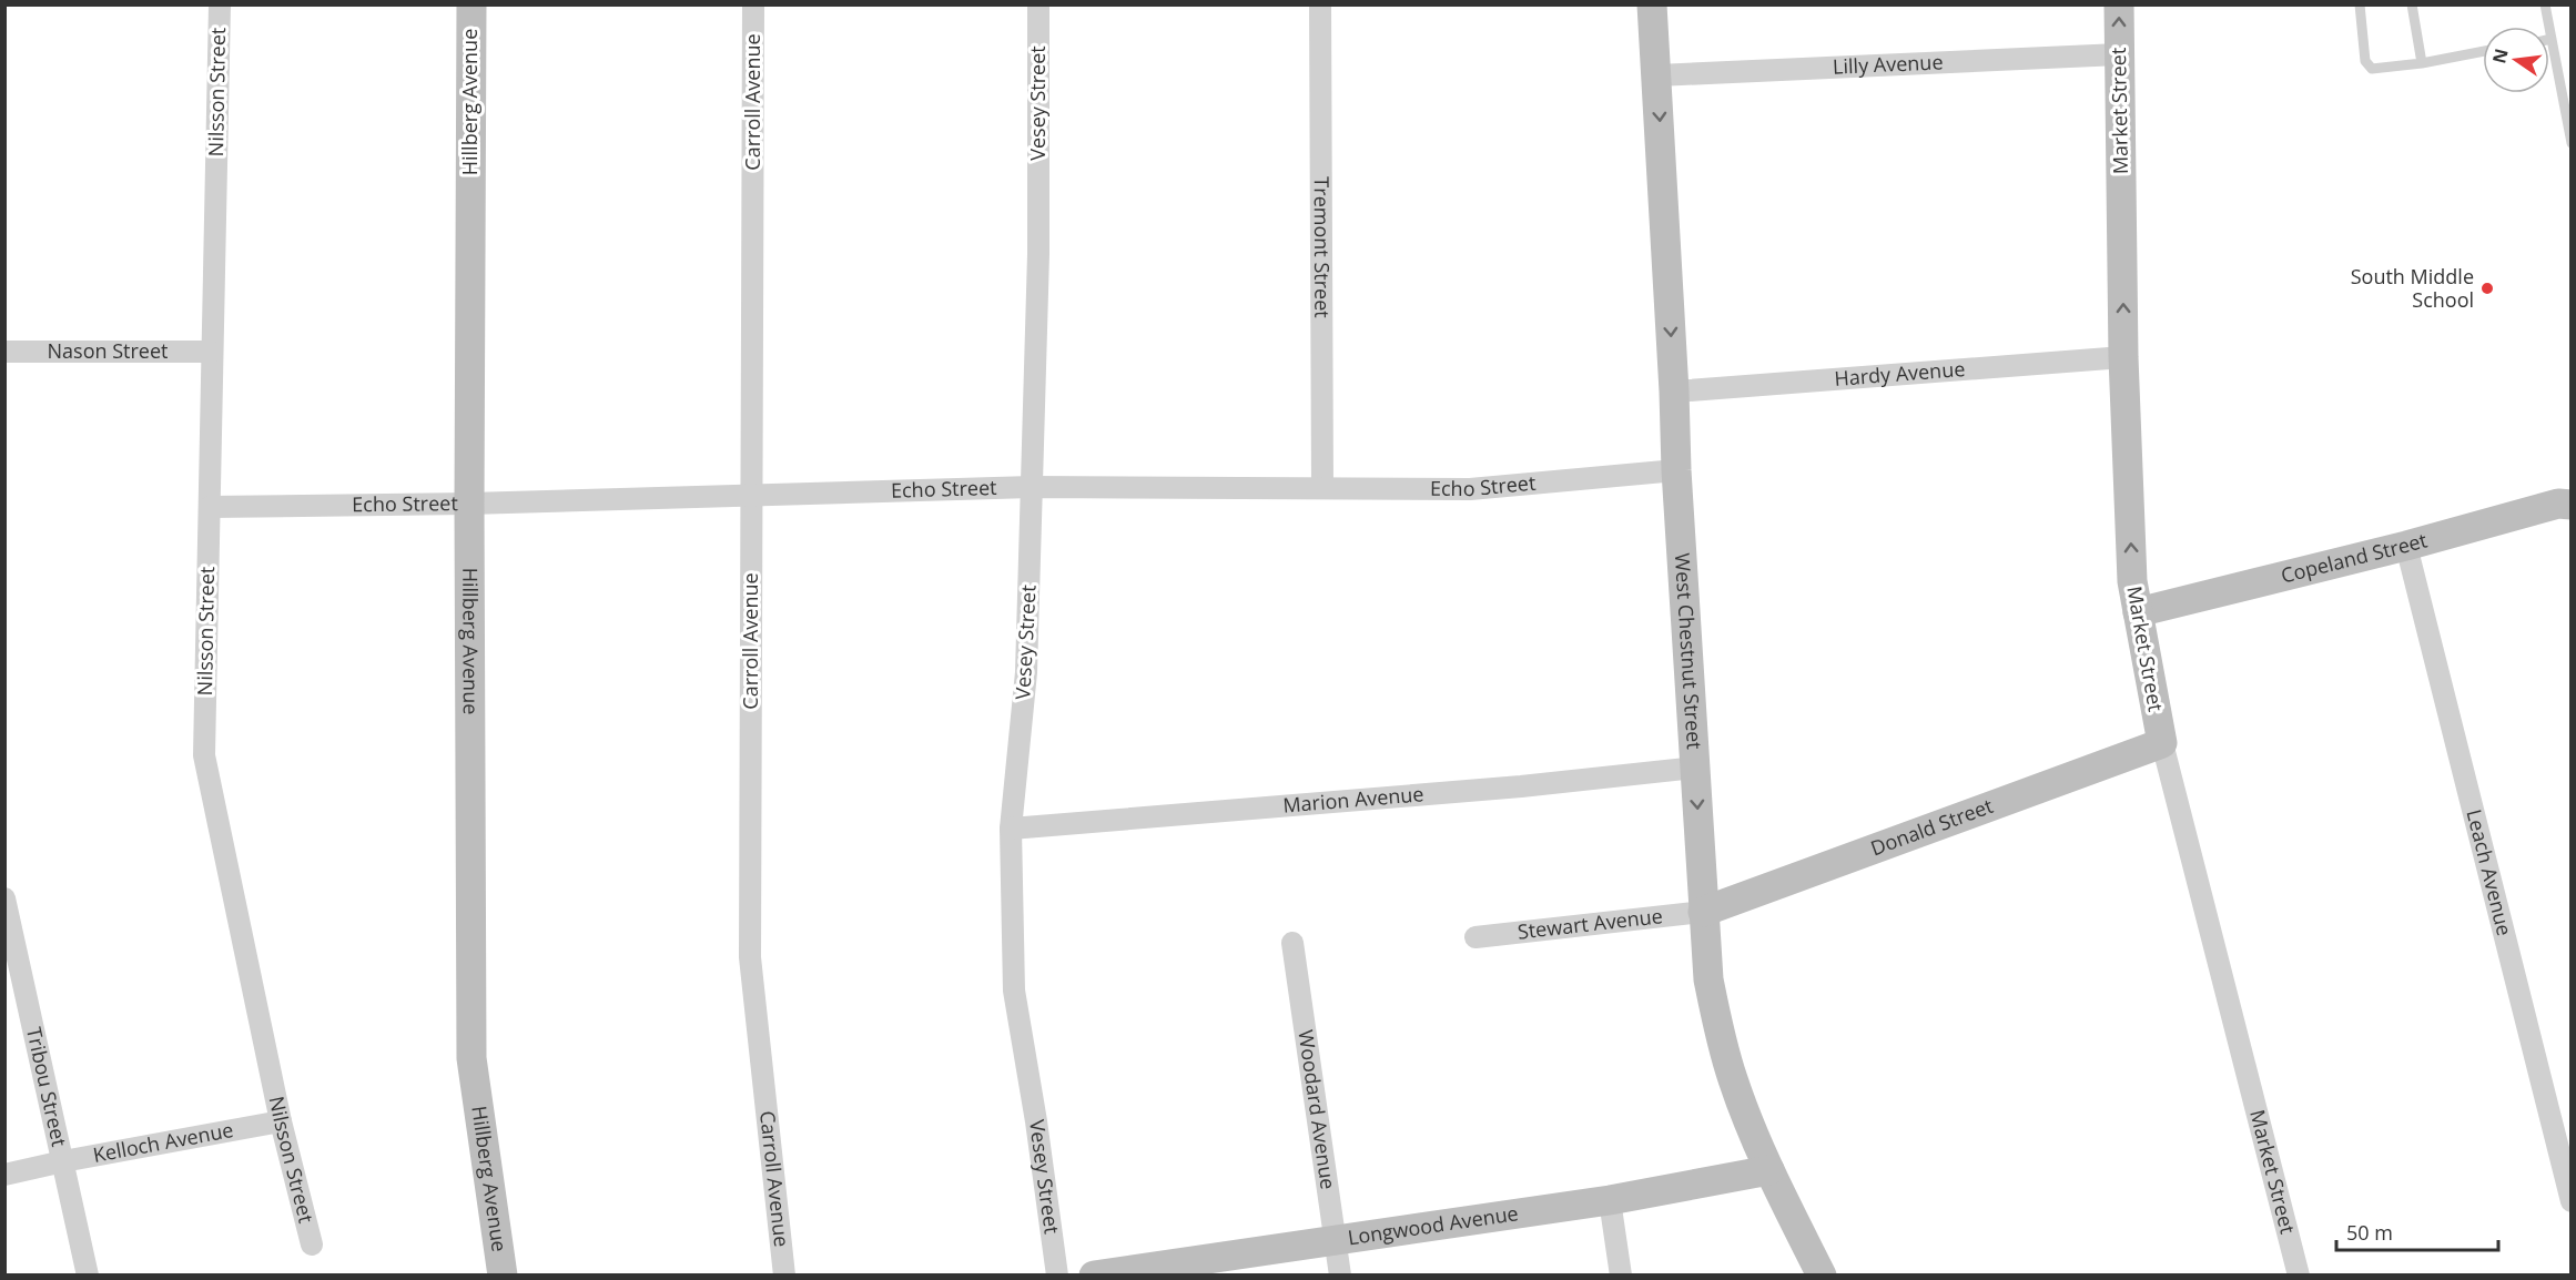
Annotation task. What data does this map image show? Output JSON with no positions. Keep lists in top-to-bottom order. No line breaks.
{"streets":{"main road":["Hillberg Avenue","Market Street","Copeland Street","West Chestnut Street","Donald Street","Longwood Avenue"],"street":["Lilly Avenue","Nilsson Street","Carroll Avenue","Vesey Street","Tremont Street","Nason Street","Hardy Avenue","Echo Street","Marion Avenue","Leach Avenue","Stewart Avenue","Tribou Street","Woodard Avenue","Kelloch Avenue"]},"crossings":[["Lilly Avenue","Market Street"],["Lilly Avenue","West Chestnut Street"],["Nilsson Street","Nason Street"],["Nilsson Street","Echo Street"],["Nilsson Street","Kelloch Avenue"],["Hillberg Avenue","Echo Street"],["Carroll Avenue","Echo Street"],["Vesey Street","Echo Street"],["Vesey Street","Marion Avenue"],["Market Street","Hardy Avenue"],["Market Street","Copeland Street"],["Market Street","Donald Street"],["Tremont Street","Echo Street"],["Hardy Avenue","West Chestnut Street"],["Echo Street","West Chestnut Street"],["Copeland Street","Leach Avenue"],["West Chestnut Street","Marion Avenue"],["West Chestnut Street","Donald Street"],["West Chestnut Street","Stewart Avenue"],["West Chestnut Street","Longwood Avenue"],["Donald Street","Stewart Avenue"],["Tribou Street","Kelloch Avenue"],["Woodard Avenue","Longwood Avenue"]],"one_way":["Market Street","West Chestnut Street"],"places":["South Middle School"],"scale_bar":"50 m","north":"left"}
